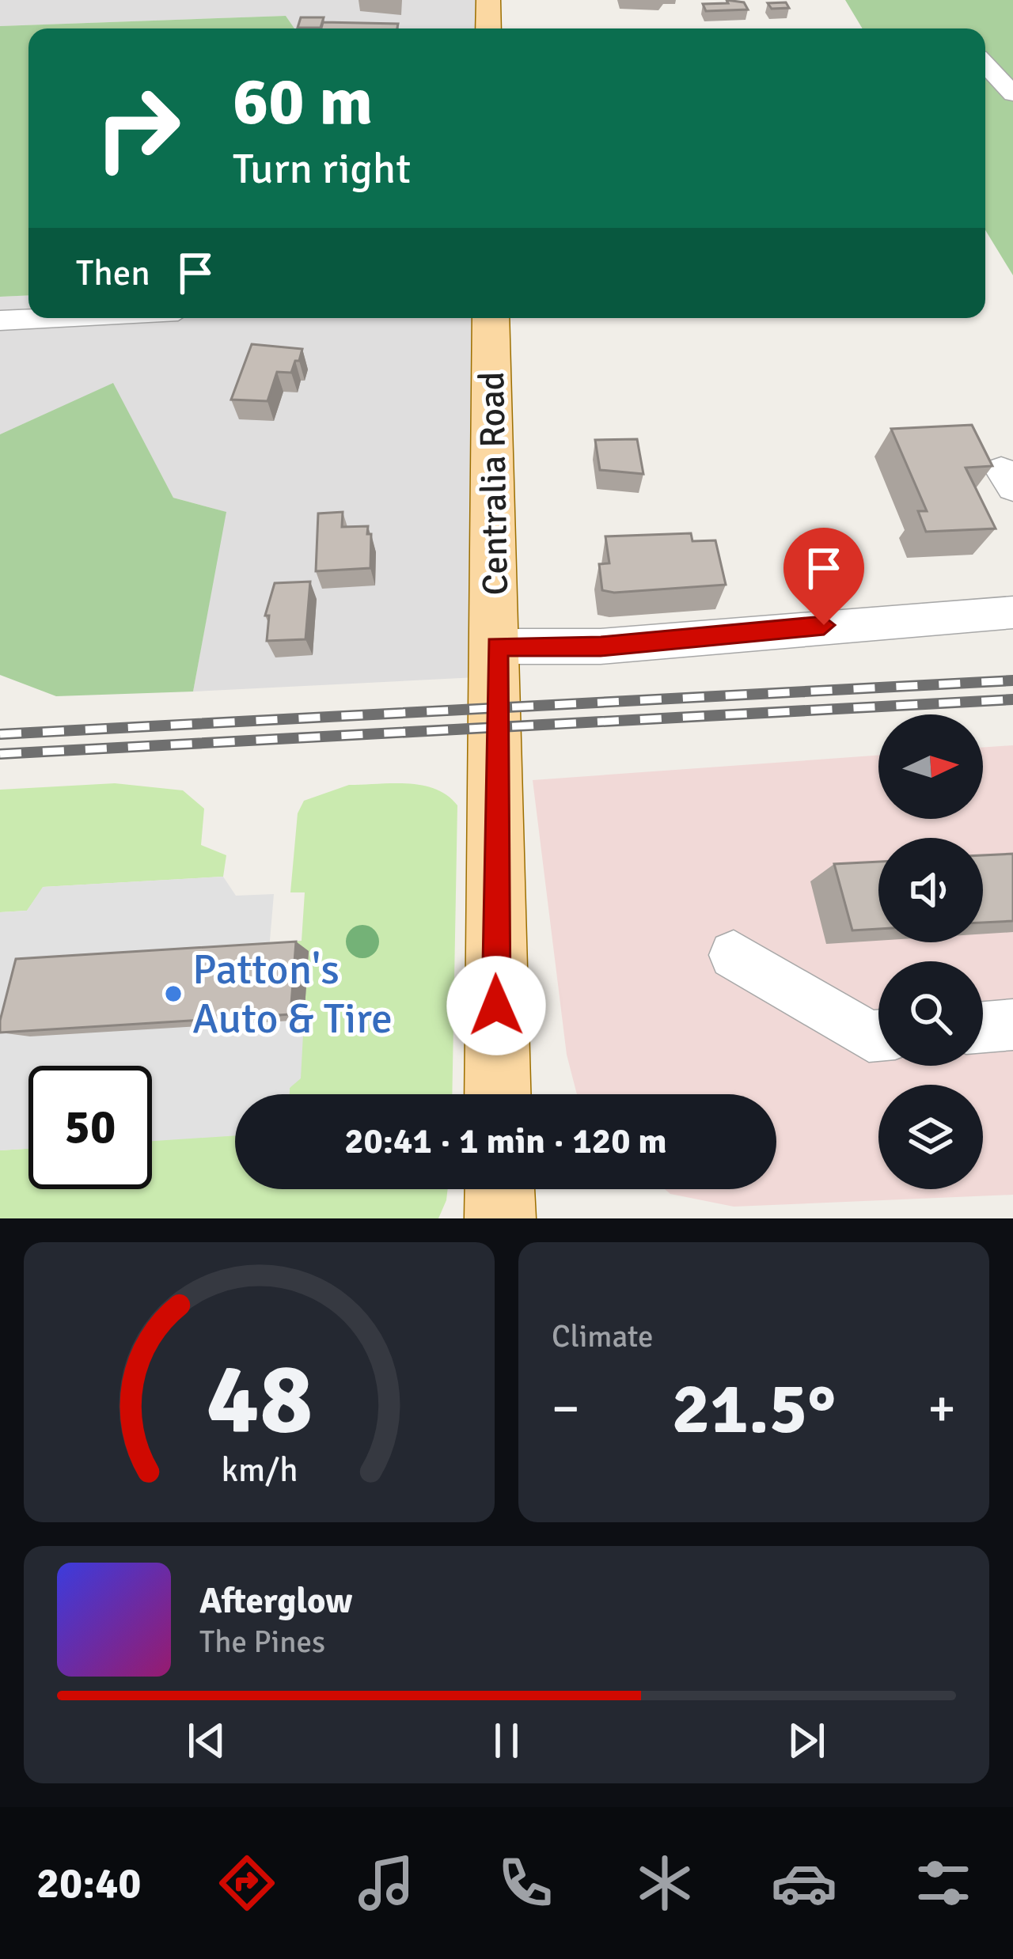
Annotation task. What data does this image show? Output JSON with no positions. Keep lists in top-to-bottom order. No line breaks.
{"streets":{"main road":["Centralia Road"]},"places":["Patton's Auto & Tire"],"north":"right","page":{"turn":["60 m","Turn right"],"then":"Then","limit":"50","trip":"20:41 · 1 min · 120 m","tile":"Climate","heat":["−","21.5°","+"],"song":["Afterglow","The Pines"],"tabs":"20:40","gauge":["48","km/h"]}}
